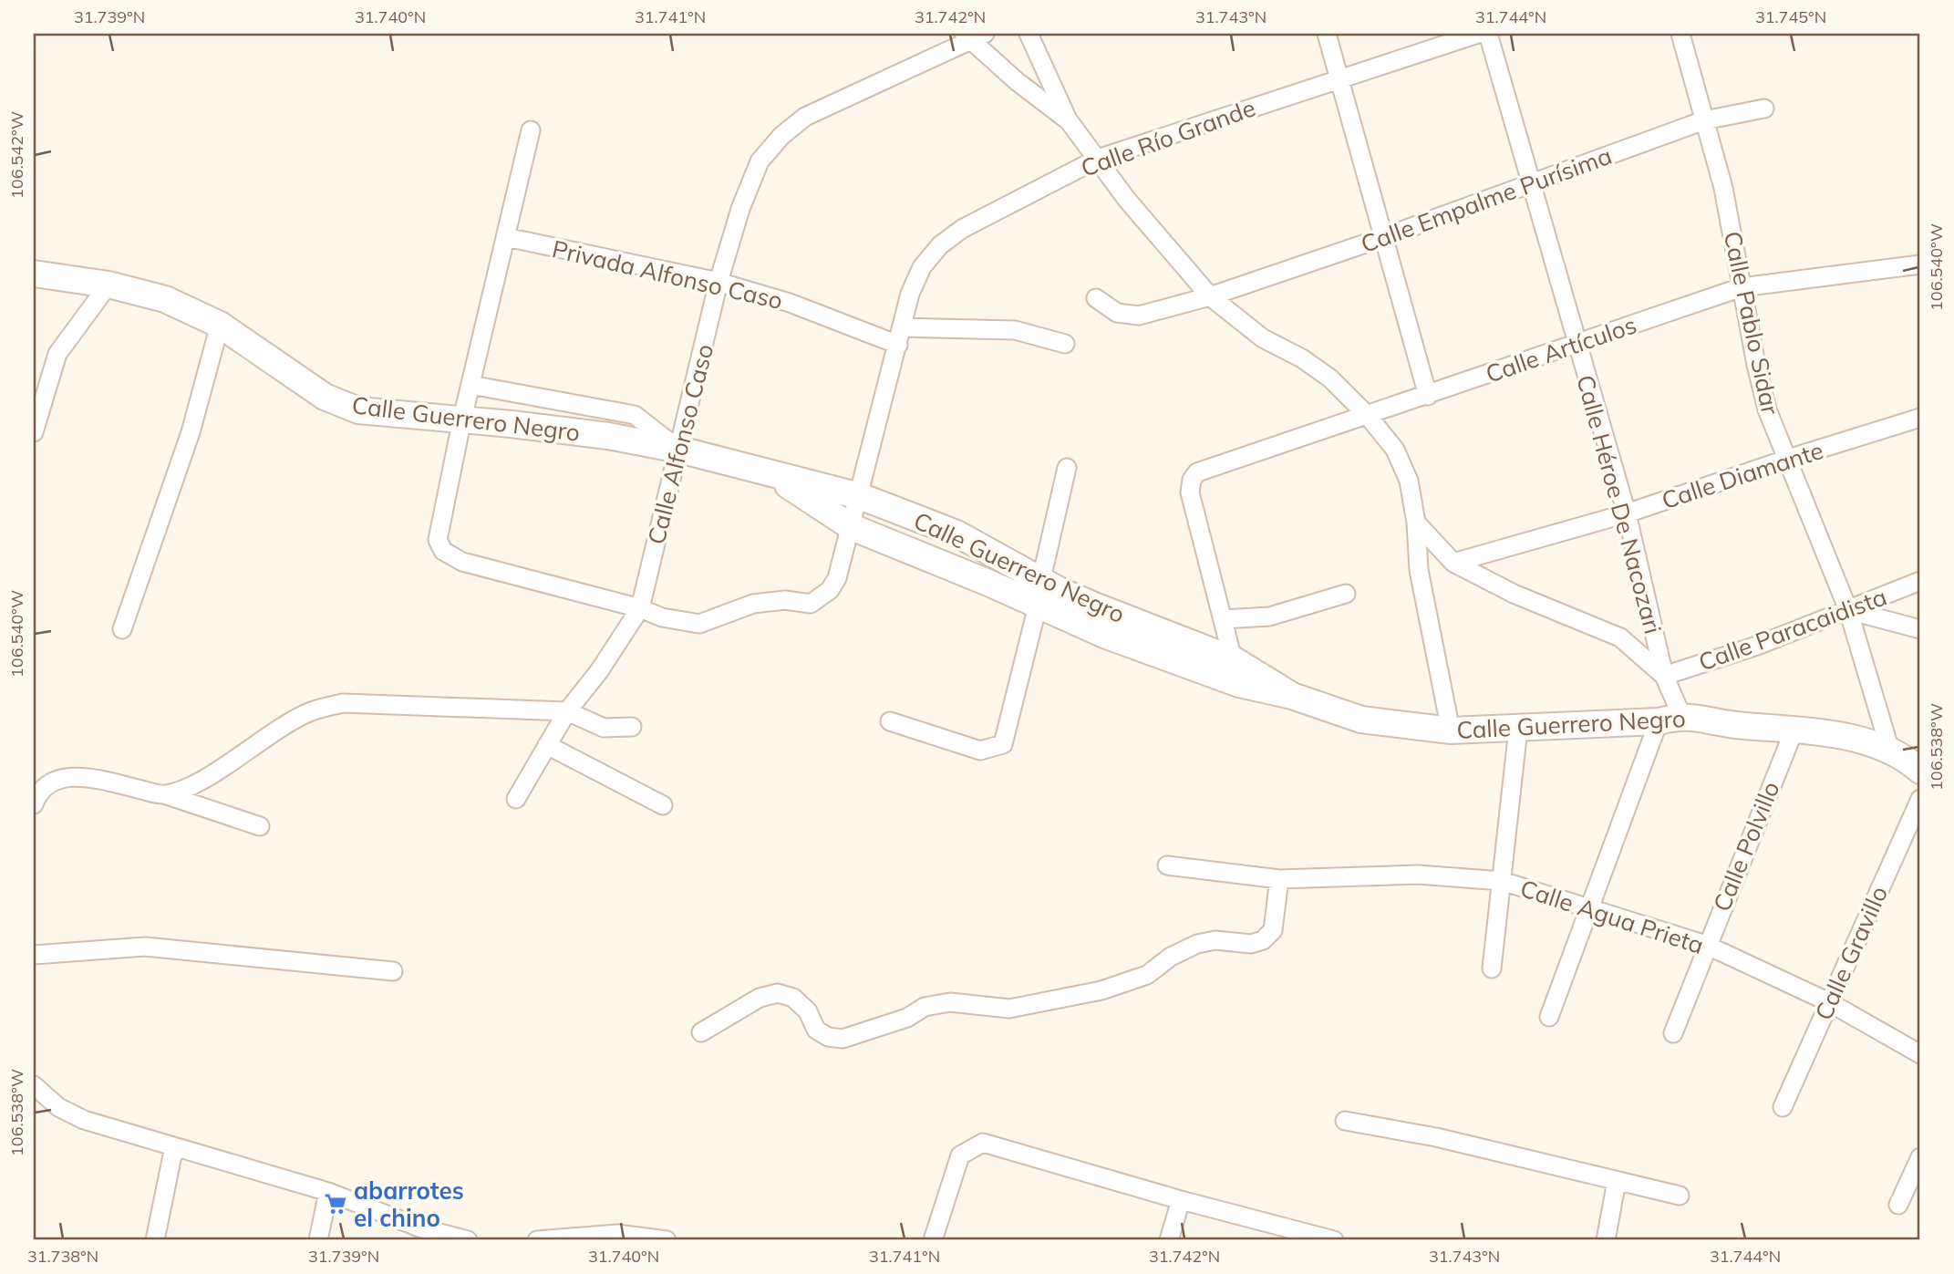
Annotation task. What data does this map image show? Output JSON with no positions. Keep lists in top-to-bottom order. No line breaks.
{"streets":{"street":["Calle Río Grande","Calle Empalme Purísima","Privada Alfonso Caso","Calle Pablo Sidar","Calle Artículos","Calle Guerrero Negro","Calle Alfonso Caso","Calle Diamante","Calle Héroe De Nacozari","Calle Paracaidista","Calle Polvillo","Calle Agua Prieta","Calle Gravillo"]},"crossings":[["Calle Río Grande","Privada Alfonso Caso"],["Calle Río Grande","Calle Guerrero Negro"],["Calle Río Grande","Calle Alfonso Caso"],["Calle Empalme Purísima","Calle Pablo Sidar"],["Calle Empalme Purísima","Calle Héroe De Nacozari"],["Privada Alfonso Caso","Calle Alfonso Caso"],["Calle Pablo Sidar","Calle Artículos"],["Calle Pablo Sidar","Calle Guerrero Negro"],["Calle Pablo Sidar","Calle Diamante"],["Calle Pablo Sidar","Calle Paracaidista"],["Calle Artículos","Calle Héroe De Nacozari"],["Calle Guerrero Negro","Calle Alfonso Caso"],["Calle Guerrero Negro","Calle Héroe De Nacozari"],["Calle Guerrero Negro","Calle Polvillo"],["Calle Diamante","Calle Héroe De Nacozari"],["Calle Héroe De Nacozari","Calle Paracaidista"],["Calle Polvillo","Calle Agua Prieta"],["Calle Agua Prieta","Calle Gravillo"]],"places":{"supermarket":["abarrotes el chino"]},"coordinates":["31.739°N","31.740°N","31.741°N","31.742°N","31.743°N","31.744°N","31.745°N","106.542°W","106.540°W","106.538°W","31.738°N"]}
